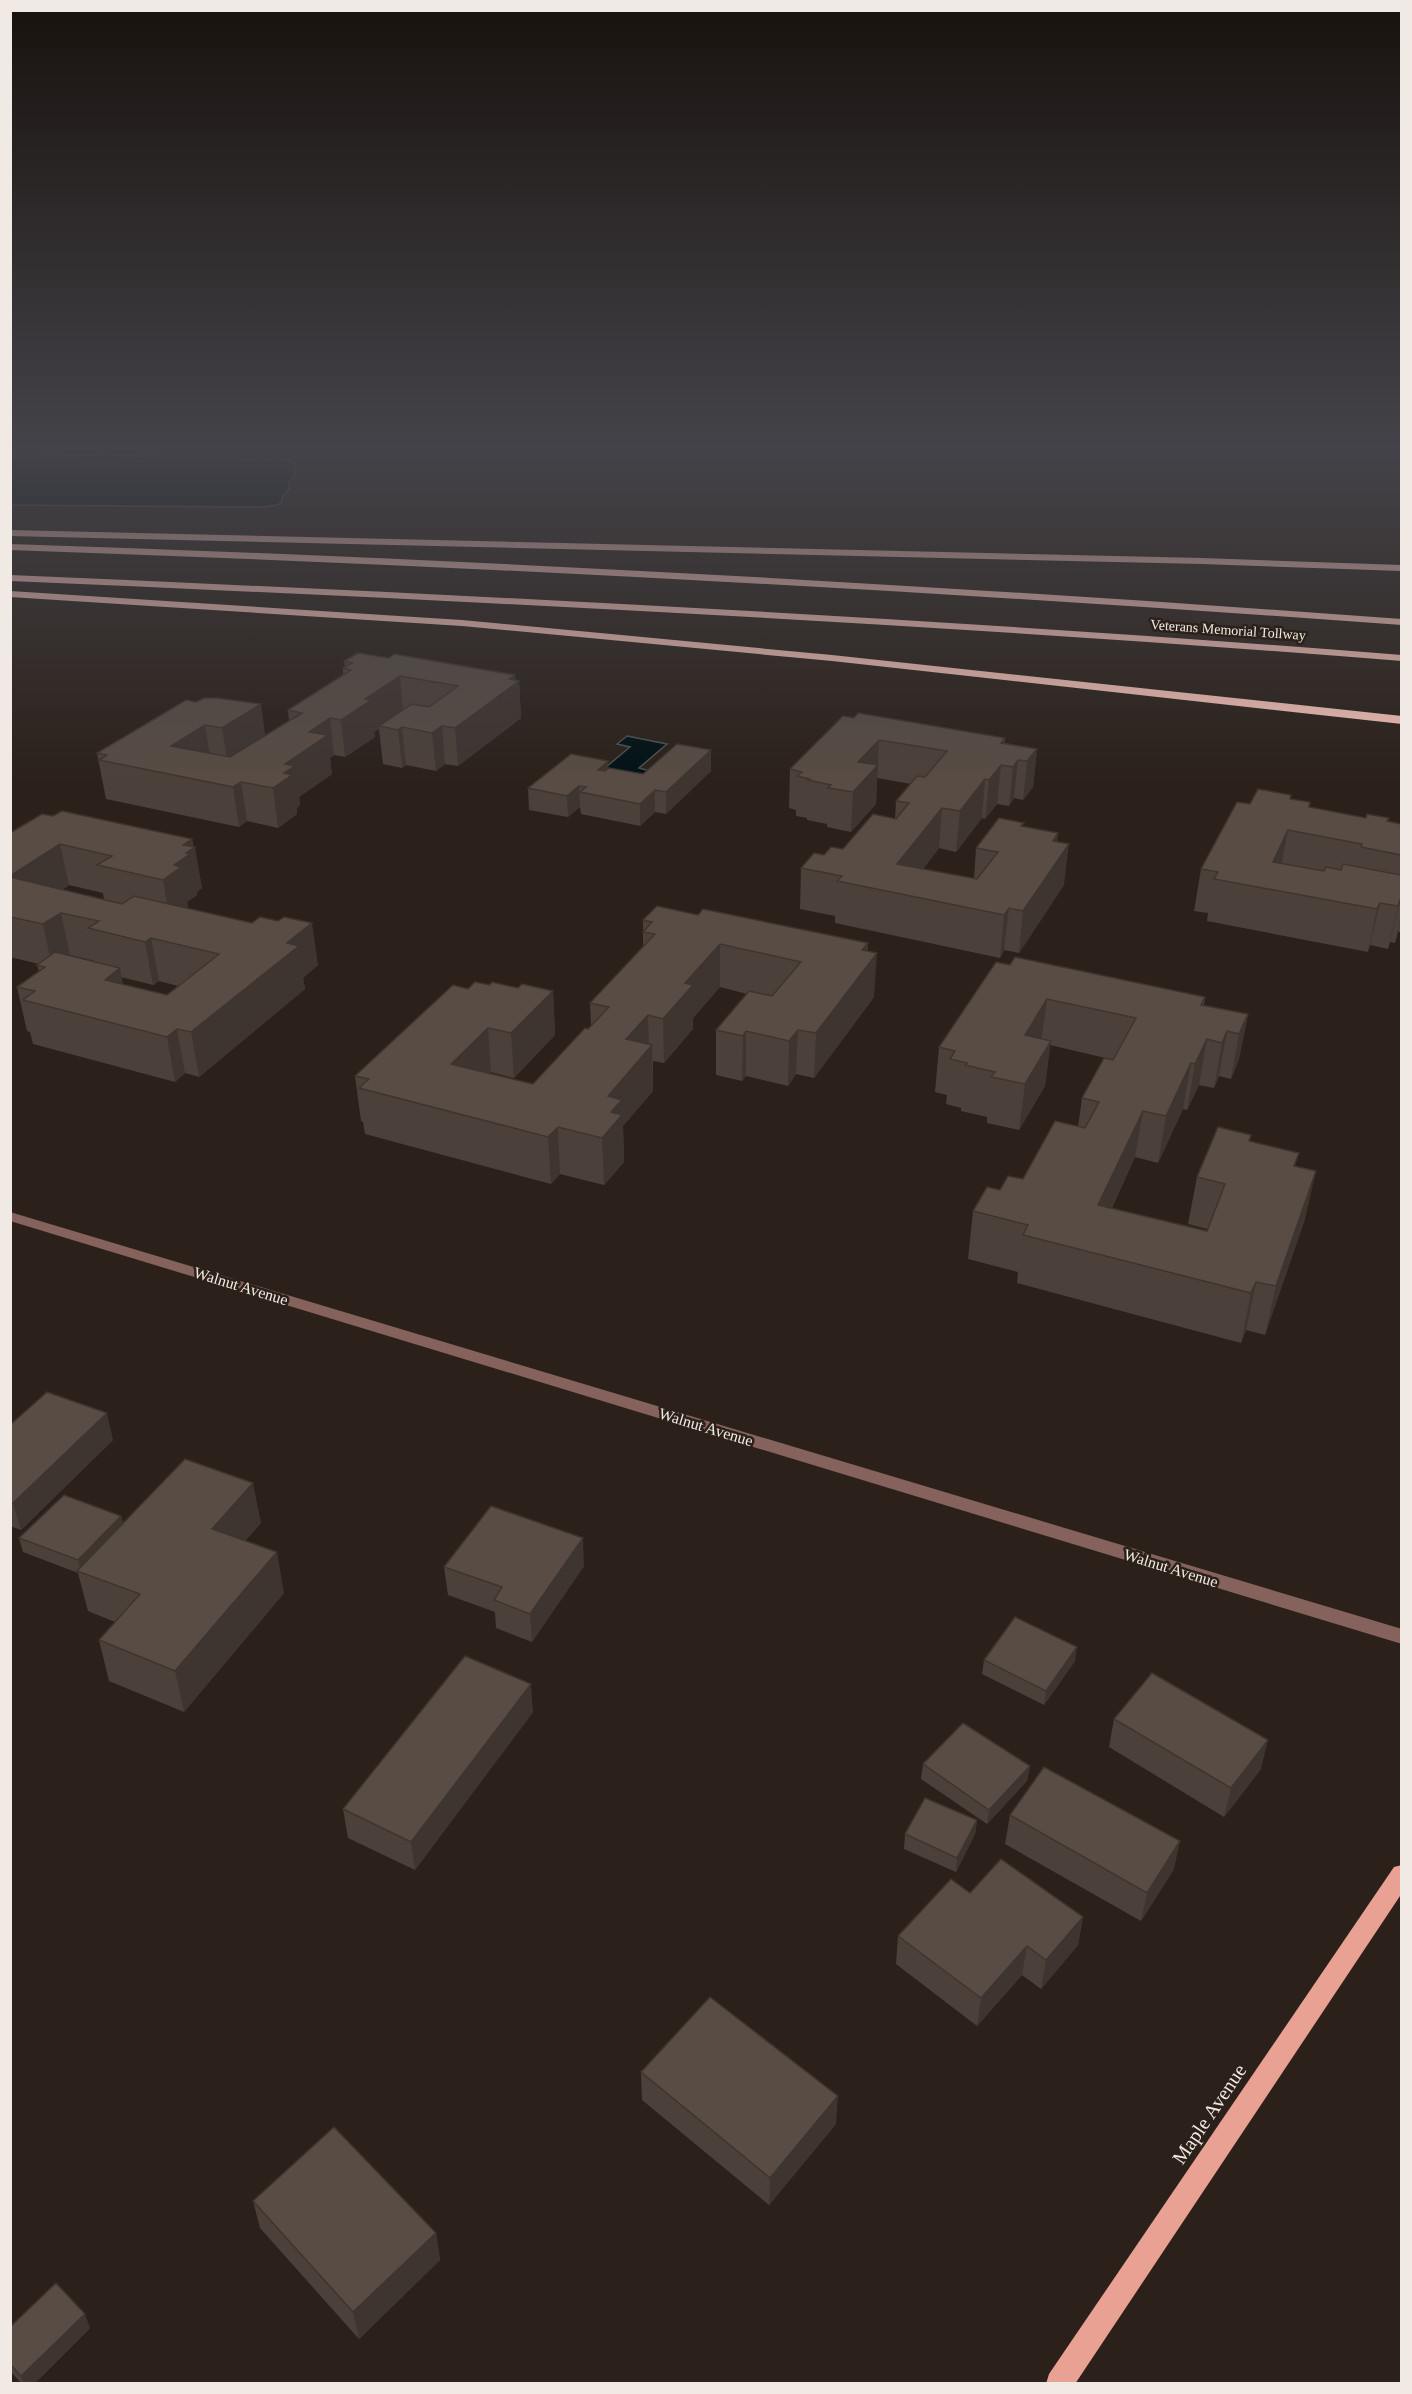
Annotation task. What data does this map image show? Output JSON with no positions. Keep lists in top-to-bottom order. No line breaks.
{"streets":{"highway":["Veterans Memorial Tollway"],"main road":["Maple Avenue"],"street":["Walnut Avenue"]}}
